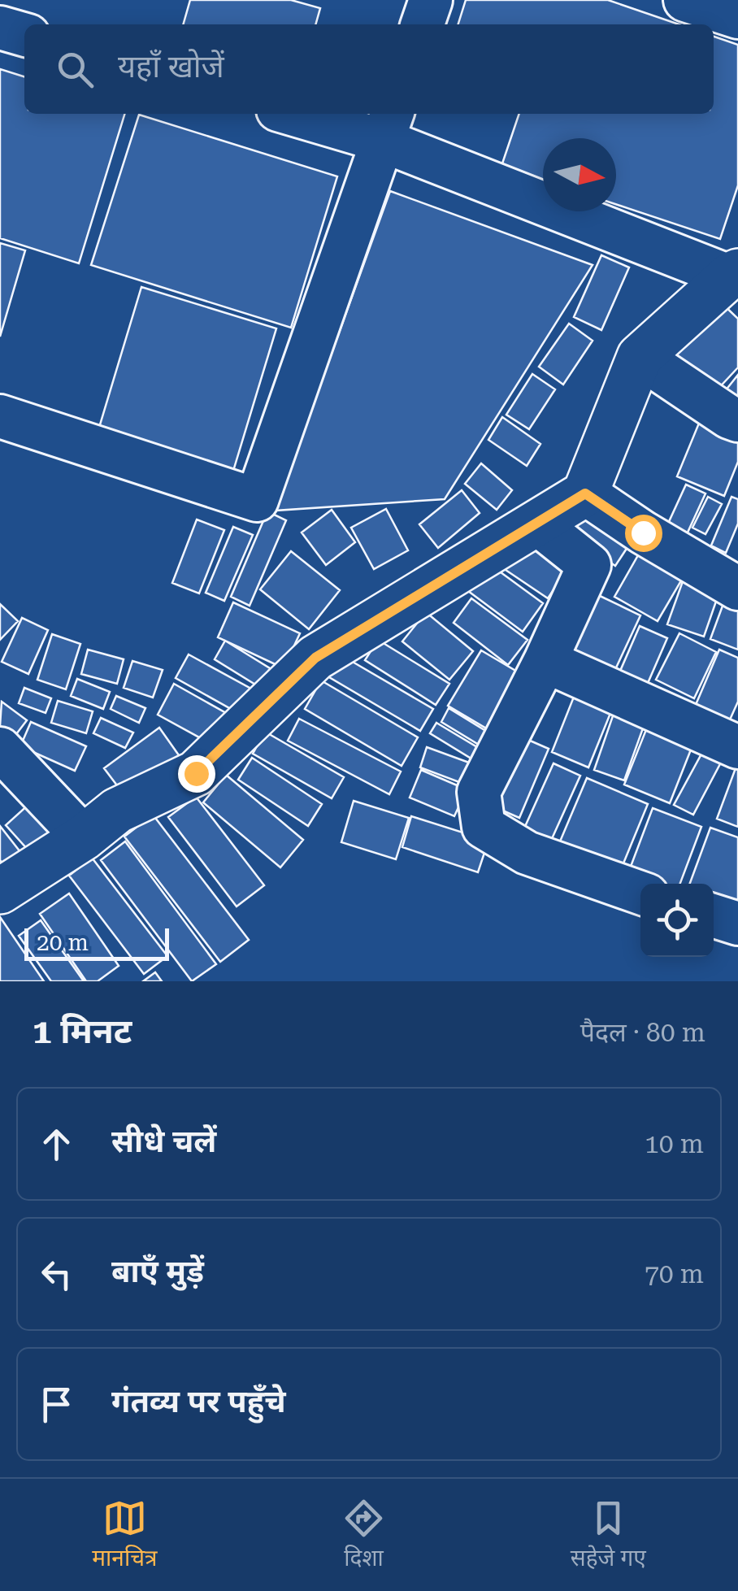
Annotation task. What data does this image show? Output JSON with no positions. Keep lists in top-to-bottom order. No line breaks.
{"scale_bar":"20 m","north":"right","page":{"search":"यहाँ खोजें","scale":"20 m","heading":["1 मिनट","पैदल · 80 m"],"list":[["सीधे चलें","10 m"],["बाएँ मुड़ें","70 m"],"गंतव्य पर पहुँचे"],"nav":["मानचित्र","दिशा","सहेजे गए"]}}
